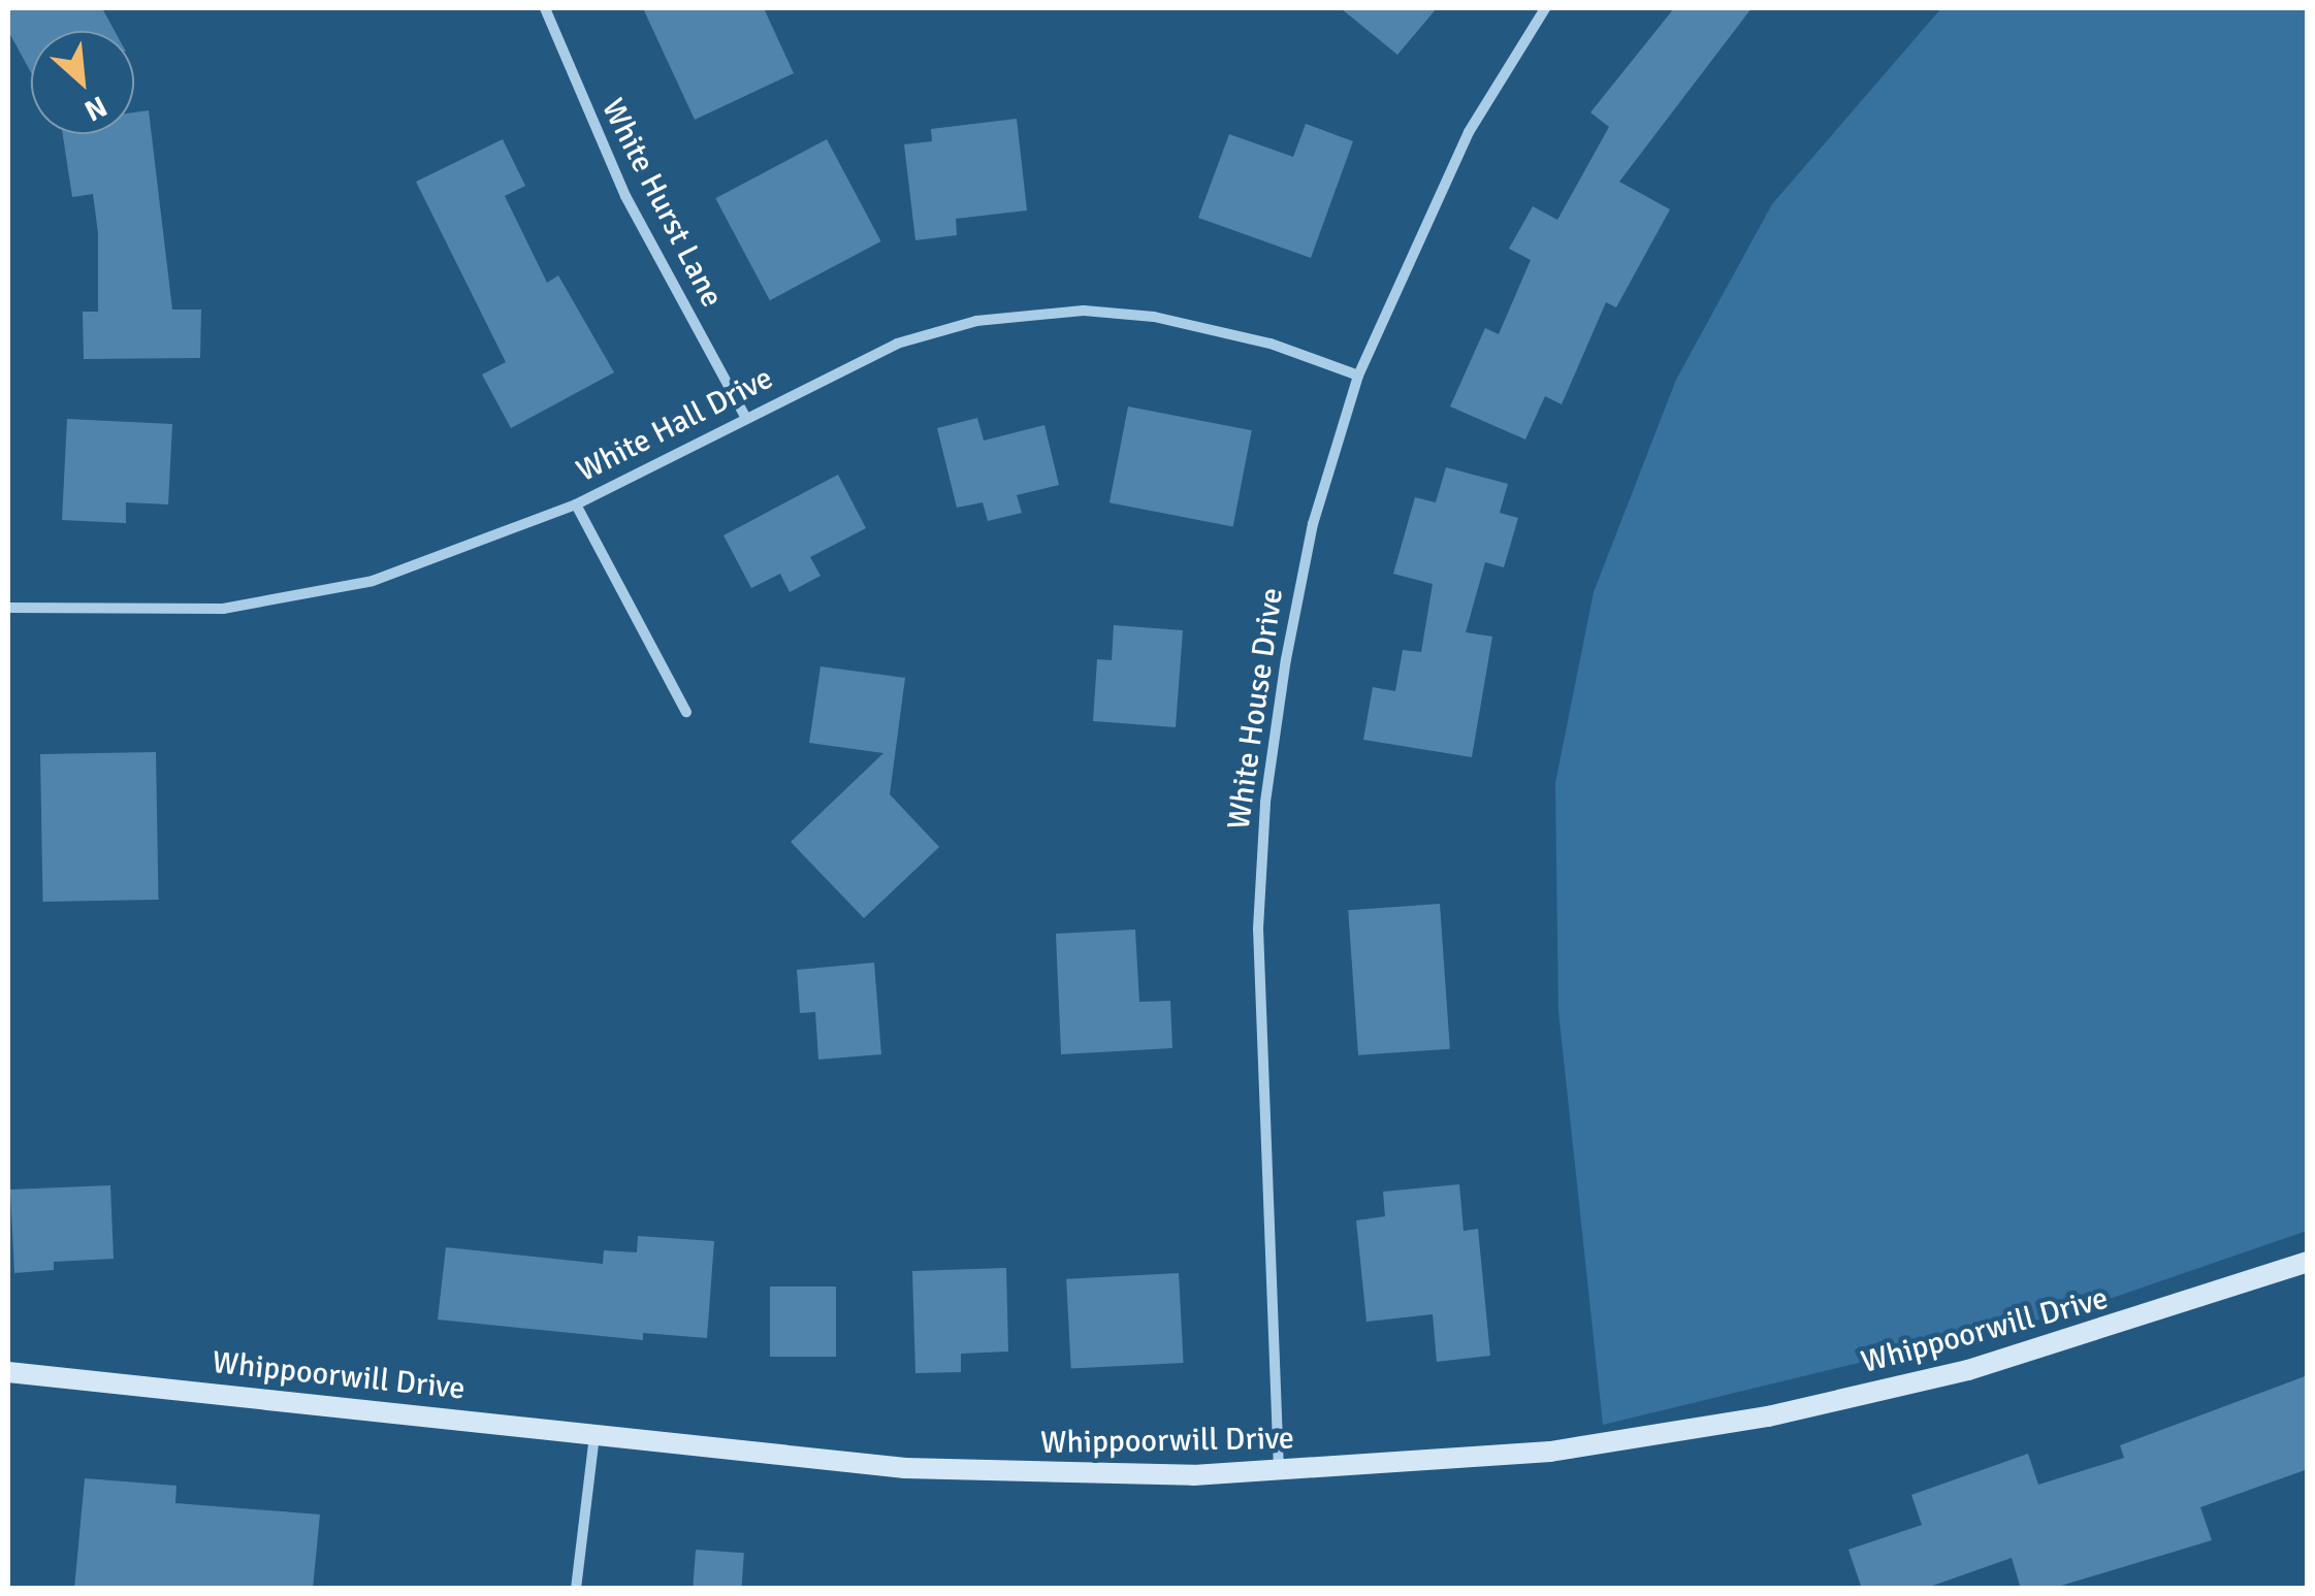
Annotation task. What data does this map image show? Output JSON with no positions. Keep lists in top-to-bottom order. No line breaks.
{"streets":{"street":["White Hurst Lane","White Hall Drive","White House Drive","Whippoorwill Drive"]},"crossings":[["White Hurst Lane","White Hall Drive"],["White Hall Drive","White House Drive"],["White House Drive","Whippoorwill Drive"]],"north":"bottom right"}
